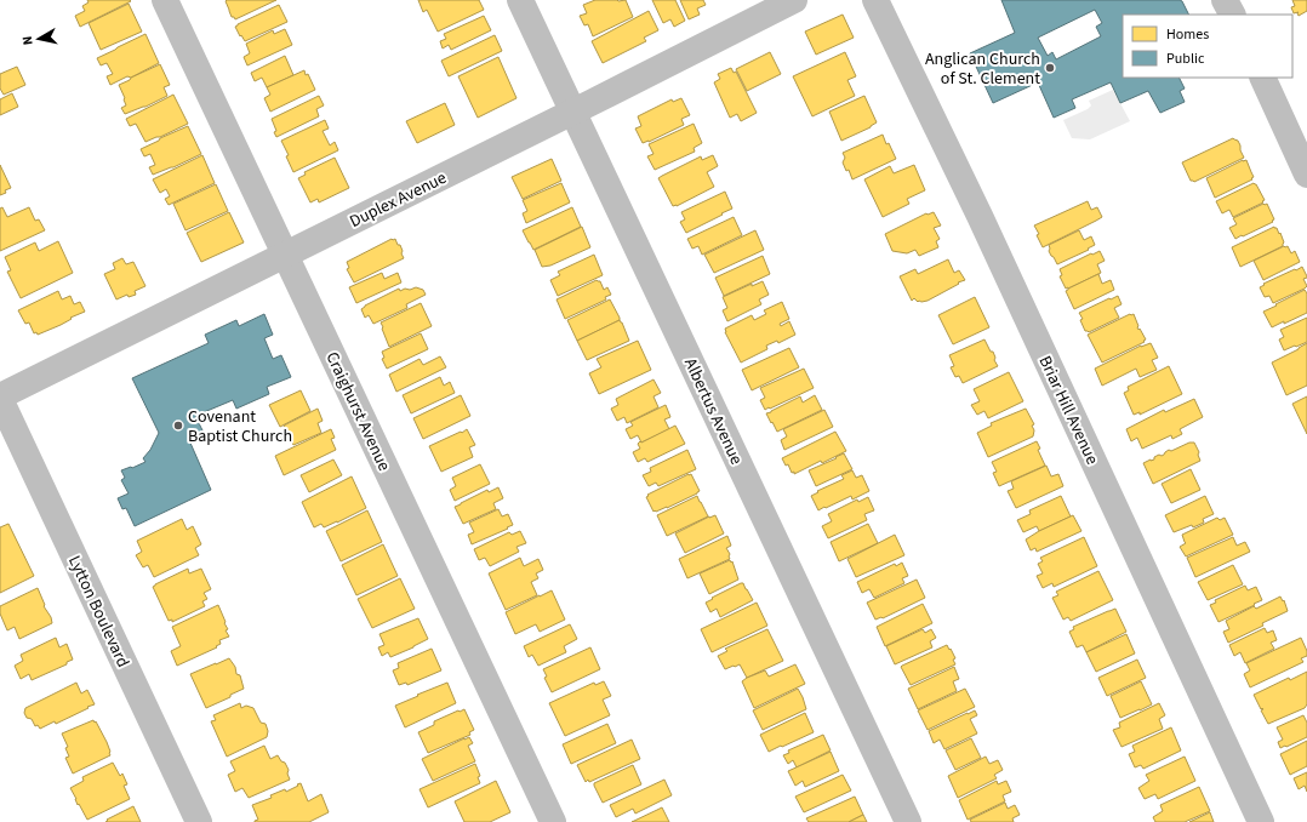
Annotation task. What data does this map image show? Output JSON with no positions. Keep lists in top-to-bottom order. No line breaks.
{"streets":{"street":["Duplex Avenue","Briar Hill Avenue","Craighurst Avenue","Albertus Avenue","Lytton Boulevard"]},"crossings":[["Duplex Avenue","Craighurst Avenue"],["Duplex Avenue","Albertus Avenue"],["Duplex Avenue","Lytton Boulevard"]],"places":["Anglican Church of St. Clement","Covenant Baptist Church"],"legend":["Homes","Public"],"north":"left"}
